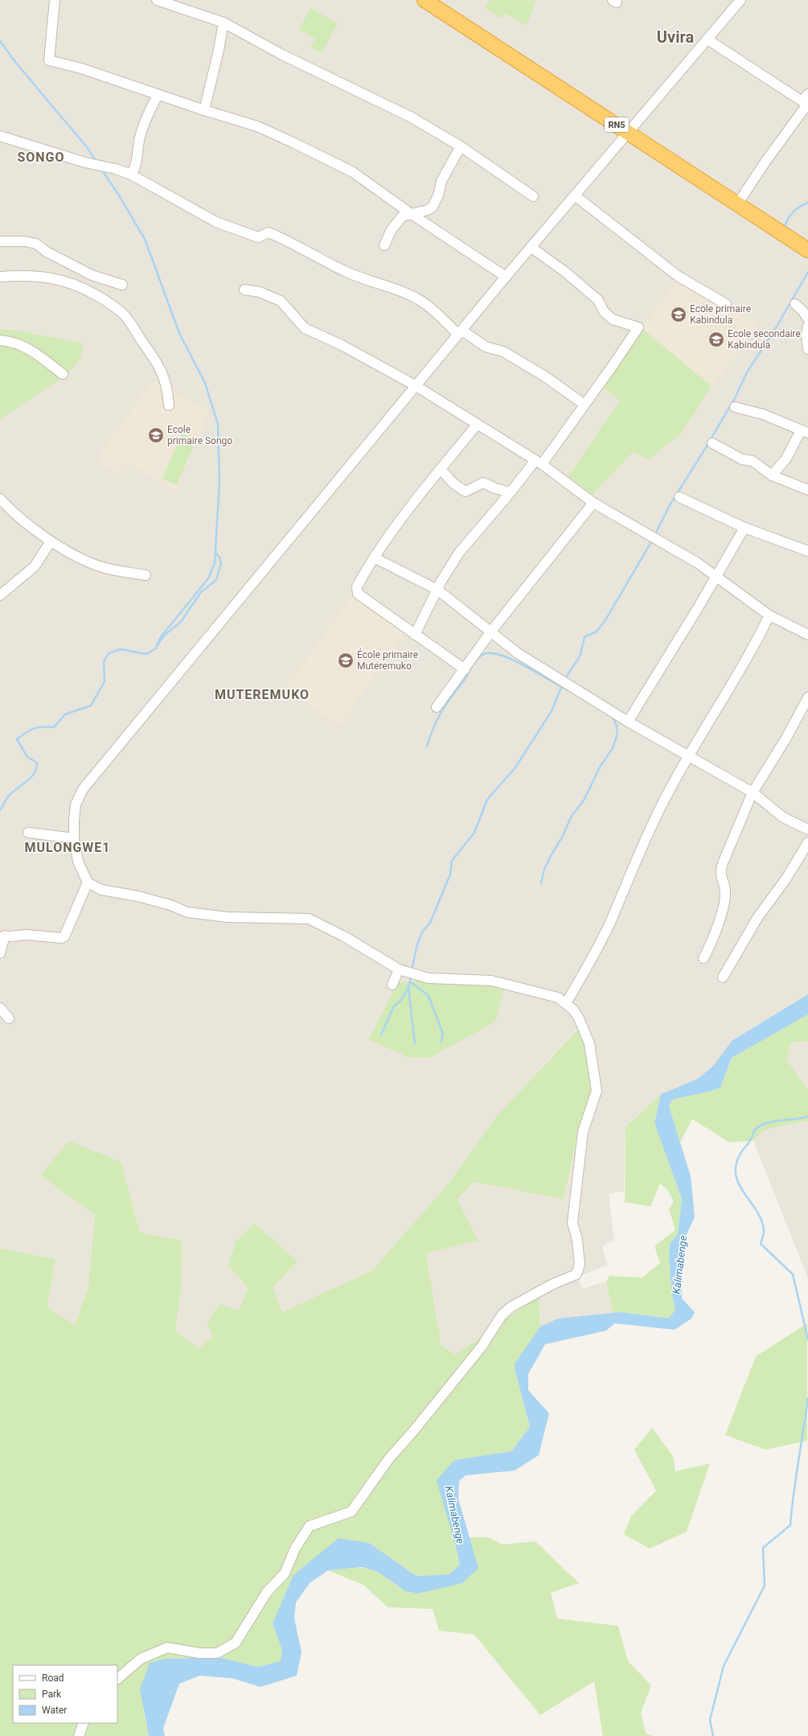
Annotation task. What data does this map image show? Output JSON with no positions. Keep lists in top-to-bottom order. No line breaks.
{"streets":{"highway":["RN5"]},"districts":["Uvira","SONGO","MUTEREMUKO","MULONGWE1"],"water":["Kalimabenge"],"places":{"school or university":["Ecole primaire Kabindula","Ecole secondaire Kabindula","Ecole primaire Songo","École primaire Muteremuko"]},"legend":["Road","Park","Water"]}
